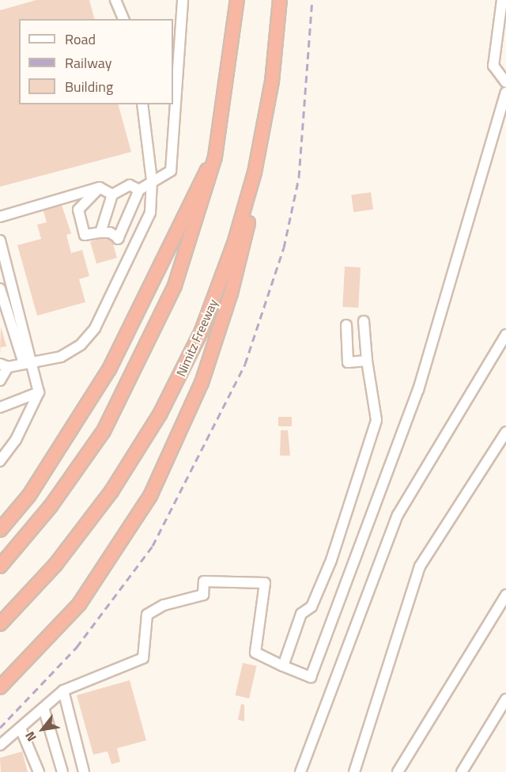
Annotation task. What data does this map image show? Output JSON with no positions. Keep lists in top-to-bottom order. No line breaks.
{"streets":{"highway":["Nimitz Freeway"]},"legend":["Road","Railway","Building"],"north":"bottom left"}
